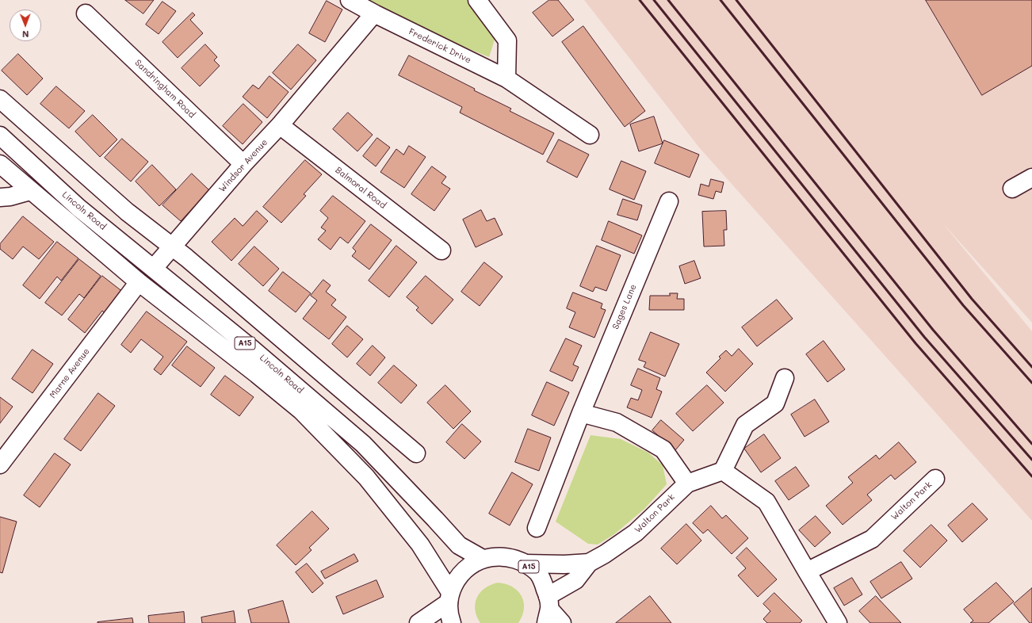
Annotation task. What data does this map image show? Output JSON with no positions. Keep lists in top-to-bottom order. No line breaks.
{"streets":{"main road":["Frederick Drive","Sandringham Road","Windsor Avenue","Balmoral Road","Lincoln Road","Sages Lane","A15","Marne Avenue","Walton Park"]},"crossings":[["Frederick Drive","Windsor Avenue"],["Sandringham Road","Windsor Avenue"],["Windsor Avenue","Balmoral Road"],["Windsor Avenue","Lincoln Road"],["Lincoln Road","A15"],["Lincoln Road","Marne Avenue"],["A15","Walton Park"]],"north":"bottom"}
